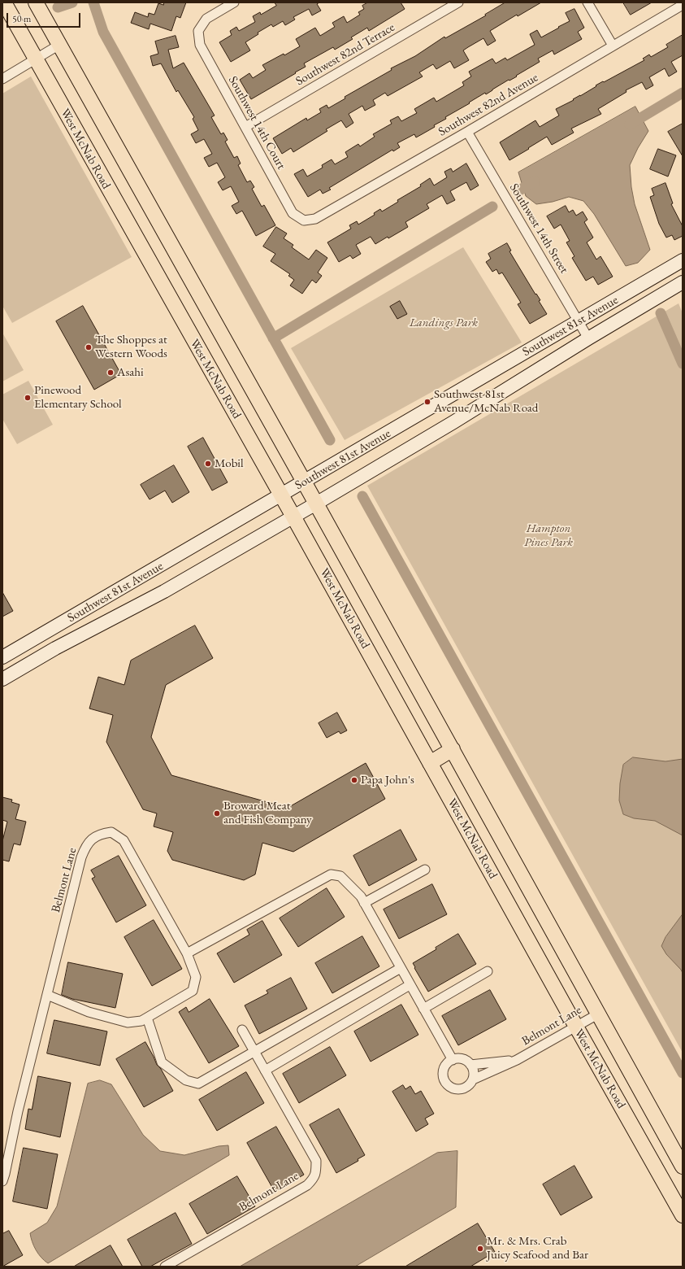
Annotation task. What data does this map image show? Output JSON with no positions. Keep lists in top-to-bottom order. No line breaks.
{"streets":{"main road":["West McNab Road"],"street":["Southwest 82nd Terrace","Southwest 82nd Avenue","Southwest 14th Court","Southwest 14th Street","Southwest 81st Avenue","Belmont Lane"]},"crossings":[["Southwest 82nd Terrace","Southwest 14th Court"],["Southwest 82nd Avenue","Southwest 14th Court"],["Southwest 82nd Avenue","Southwest 14th Street"],["West McNab Road","Southwest 81st Avenue"],["West McNab Road","Belmont Lane"],["Southwest 14th Street","Southwest 81st Avenue"]],"parks":["Landings Park","Hampton Pines Park"],"places":["The Shoppes at Western Woods","Asahi","Pinewood Elementary School","Southwest 81st Avenue/McNab Road","Mobil","Papa John's","Broward Meat and Fish Company","Mr. & Mrs. Crab Juicy Seafood and Bar"],"scale_bar":"50 m"}
